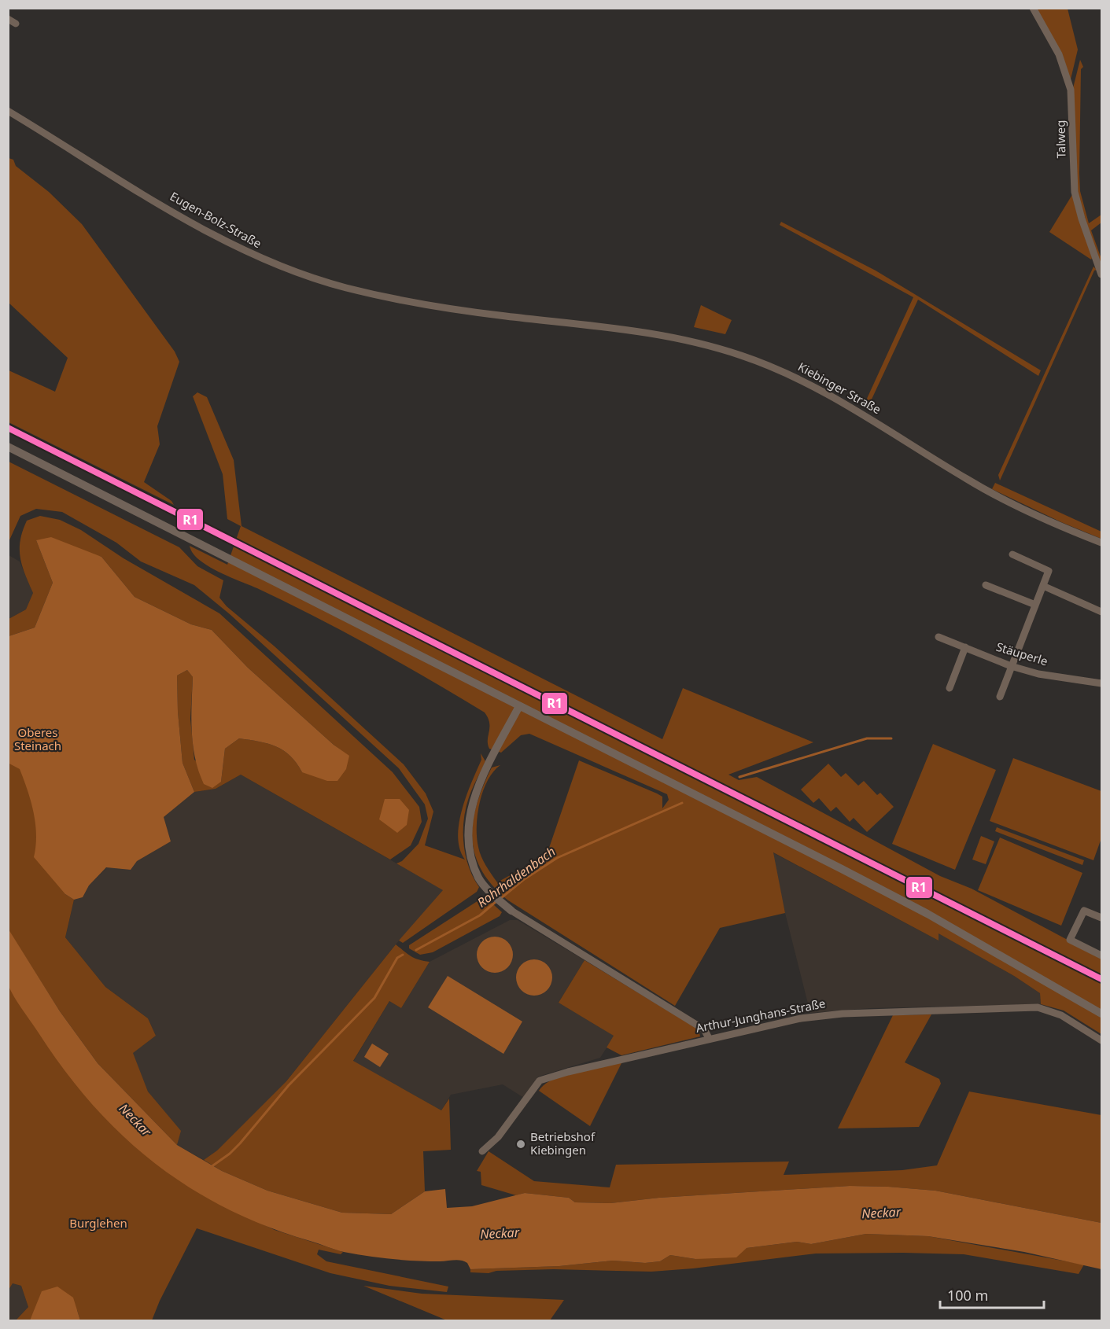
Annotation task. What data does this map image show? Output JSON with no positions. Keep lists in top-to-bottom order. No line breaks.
{"streets":{"street":["Talweg","Eugen-Bolz-Straße","Kiebinger Straße","Stäuperle","Arthur-Junghans-Straße"]},"crossings":[["Eugen-Bolz-Straße","Kiebinger Straße"]],"water":["Rohrhaldenbach","Neckar"],"parks":["Oberes Steinach","Burglehen"],"places":["Betriebshof Kiebingen"],"lines":["transit line R1"],"scale_bar":"100 m"}
